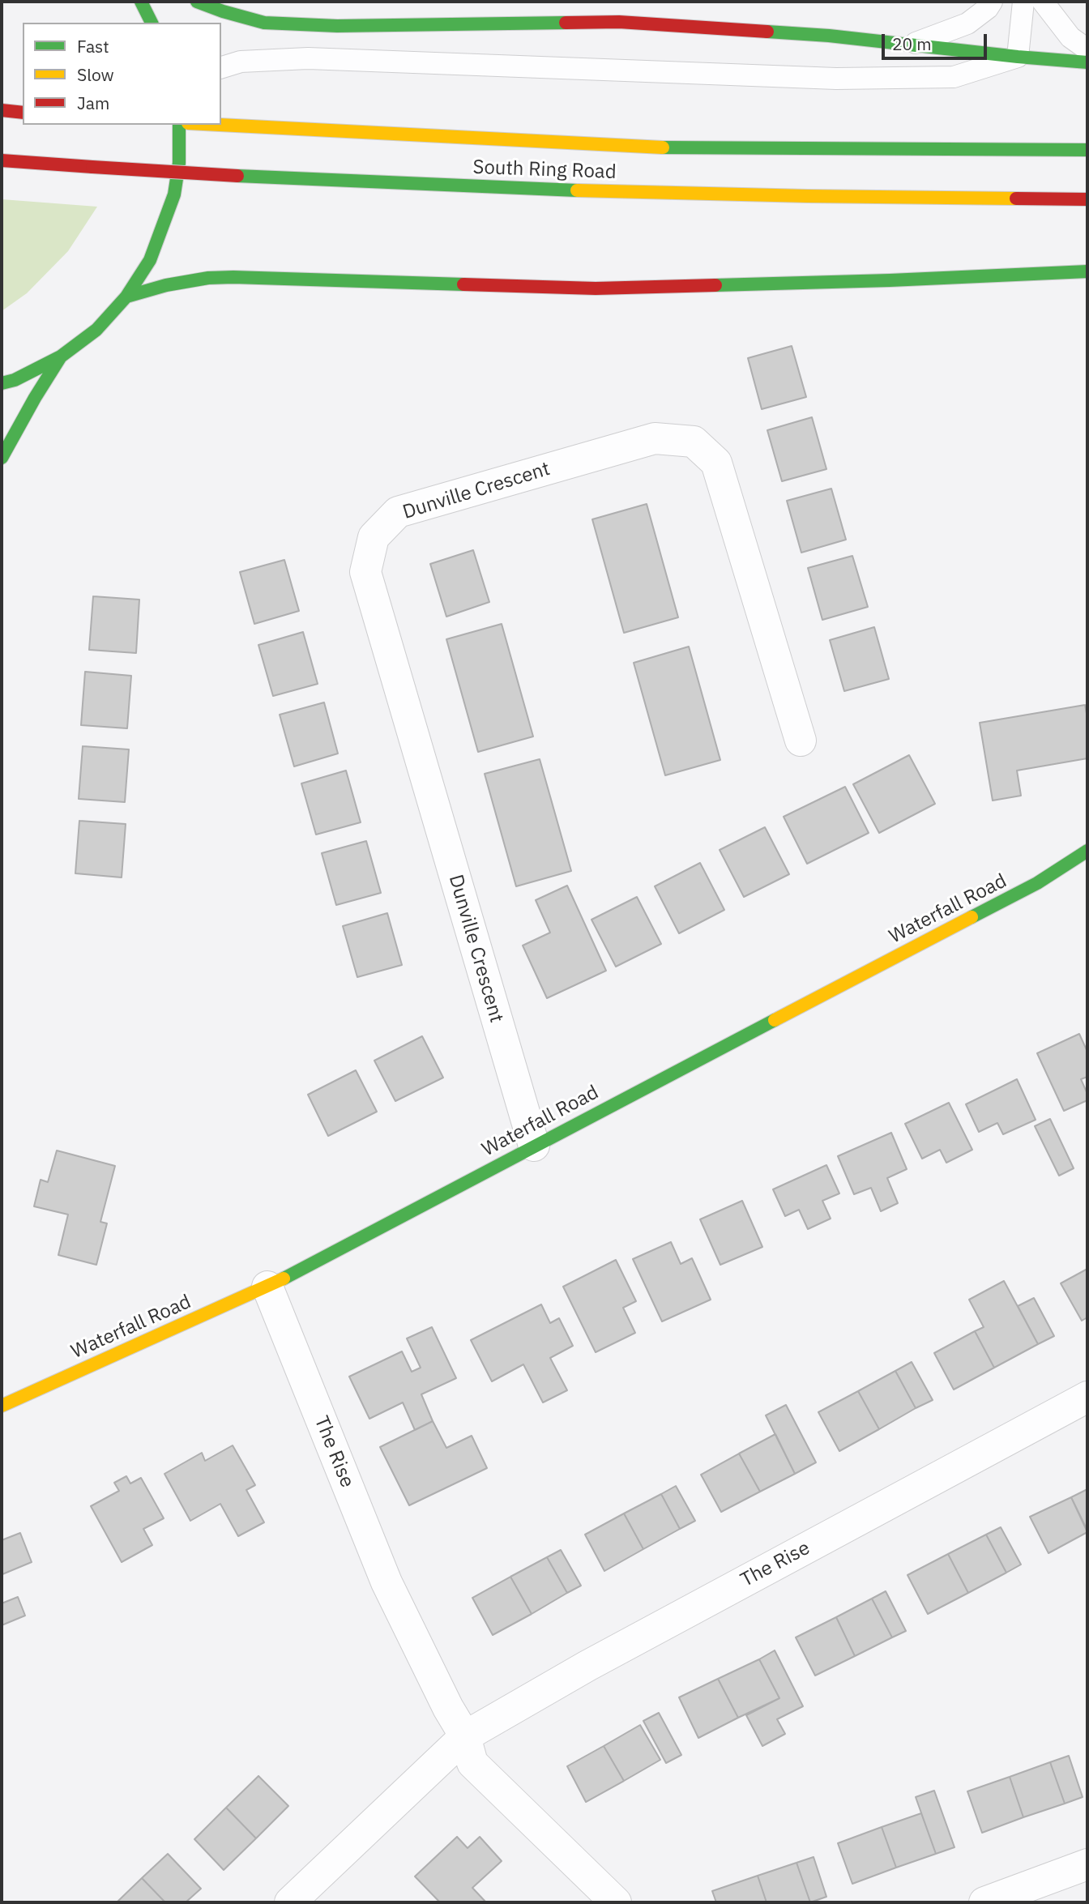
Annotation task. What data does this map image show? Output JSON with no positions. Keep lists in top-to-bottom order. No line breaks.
{"streets":{"main road":["South Ring Road","Waterfall Road"],"street":["Dunville Crescent","The Rise"]},"crossings":[["Dunville Crescent","Waterfall Road"],["Waterfall Road","The Rise"]],"legend":["Fast","Slow","Jam"],"scale_bar":"20 m"}
